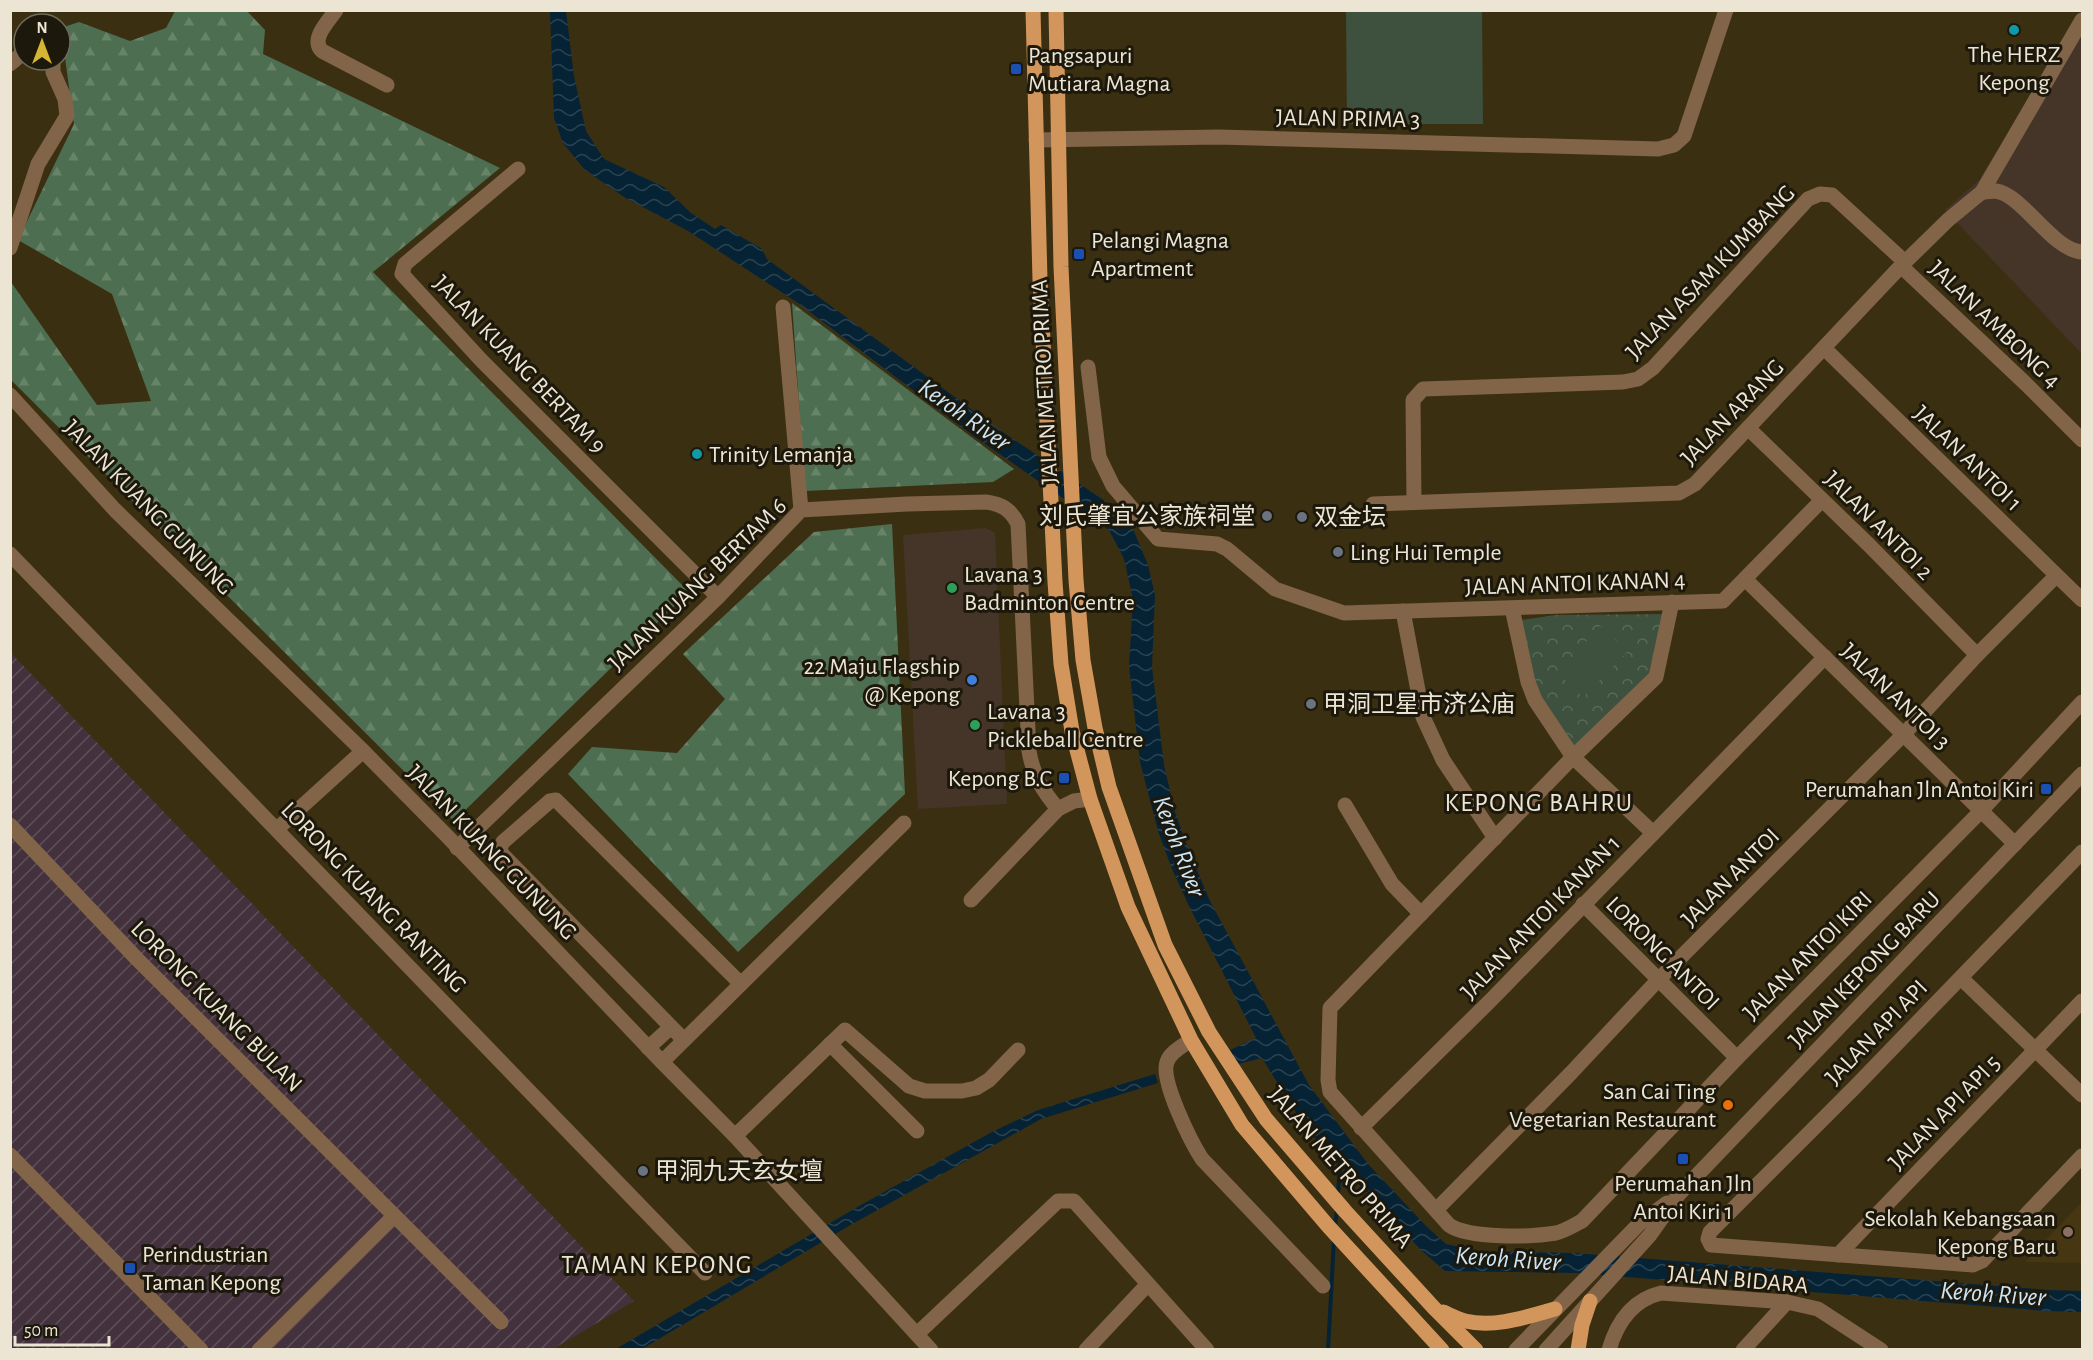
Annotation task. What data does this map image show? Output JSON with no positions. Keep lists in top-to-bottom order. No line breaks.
{"streets":{"main road":["JALAN METRO PRIMA"],"street":["JALAN PRIMA 3","JALAN ASAM KUMBANG","JALAN AMBONG 4","JALAN KUANG BERTAM 9","JALAN ARANG","JALAN ANTOI 1","JALAN KUANG GUNUNG","JALAN ANTOI 2","JALAN ANTOI KANAN 4","JALAN KUANG BERTAM 6","JALAN ANTOI 3","JALAN ANTOI","LORONG KUANG RANTING","JALAN ANTOI KANAN 1","LORONG ANTOI","JALAN ANTOI KIRI","JALAN KEPONG BARU","LORONG KUANG BULAN","JALAN API API","JALAN API API 5","JALAN BIDARA"]},"crossings":[["JALAN PRIMA 3","JALAN METRO PRIMA"],["JALAN ASAM KUMBANG","JALAN AMBONG 4"],["JALAN ASAM KUMBANG","JALAN ARANG"],["JALAN AMBONG 4","JALAN ARANG"],["JALAN KUANG BERTAM 9","JALAN KUANG BERTAM 6"],["JALAN ARANG","JALAN ANTOI 1"],["JALAN ARANG","JALAN ANTOI 2"],["JALAN ANTOI 1","JALAN ANTOI"],["JALAN KUANG GUNUNG","JALAN KUANG BERTAM 6"],["JALAN ANTOI 2","JALAN ANTOI KANAN 4"],["JALAN ANTOI 2","JALAN ANTOI"],["JALAN ANTOI KANAN 4","JALAN ANTOI 3"],["JALAN ANTOI 3","JALAN ANTOI"],["JALAN ANTOI 3","JALAN ANTOI KANAN 1"],["JALAN ANTOI 3","JALAN ANTOI KIRI"],["JALAN ANTOI 3","JALAN KEPONG BARU"],["JALAN ANTOI","LORONG ANTOI"],["JALAN ANTOI","JALAN ANTOI KIRI"],["JALAN ANTOI KANAN 1","LORONG ANTOI"],["LORONG ANTOI","JALAN ANTOI KIRI"],["JALAN API API","JALAN API API 5"]],"districts":["KEPONG BAHRU","TAMAN KEPONG"],"water":["Keroh River"],"places":{"other":["The HERZ Kepong","Trinity Lemanja","刘氏肇宜公家族祠堂","双金坛","Ling Hui Temple","Lavana 3 Badminton Centre","22 Maju Flagship @ Kepong","甲洞卫星市济公庙","Lavana 3 Pickleball Centre","San Cai Ting Vegetarian Restaurant","甲洞九天玄女壇","Sekolah Kebangsaan Kepong Baru"],"transit":["Pangsapuri Mutiara Magna","Pelangi Magna Apartment","Kepong B.C","Perumahan Jln Antoi Kiri","Perumahan Jln Antoi Kiri 1","Perindustrian Taman Kepong"]},"scale_bar":"50 m","north":"top"}
